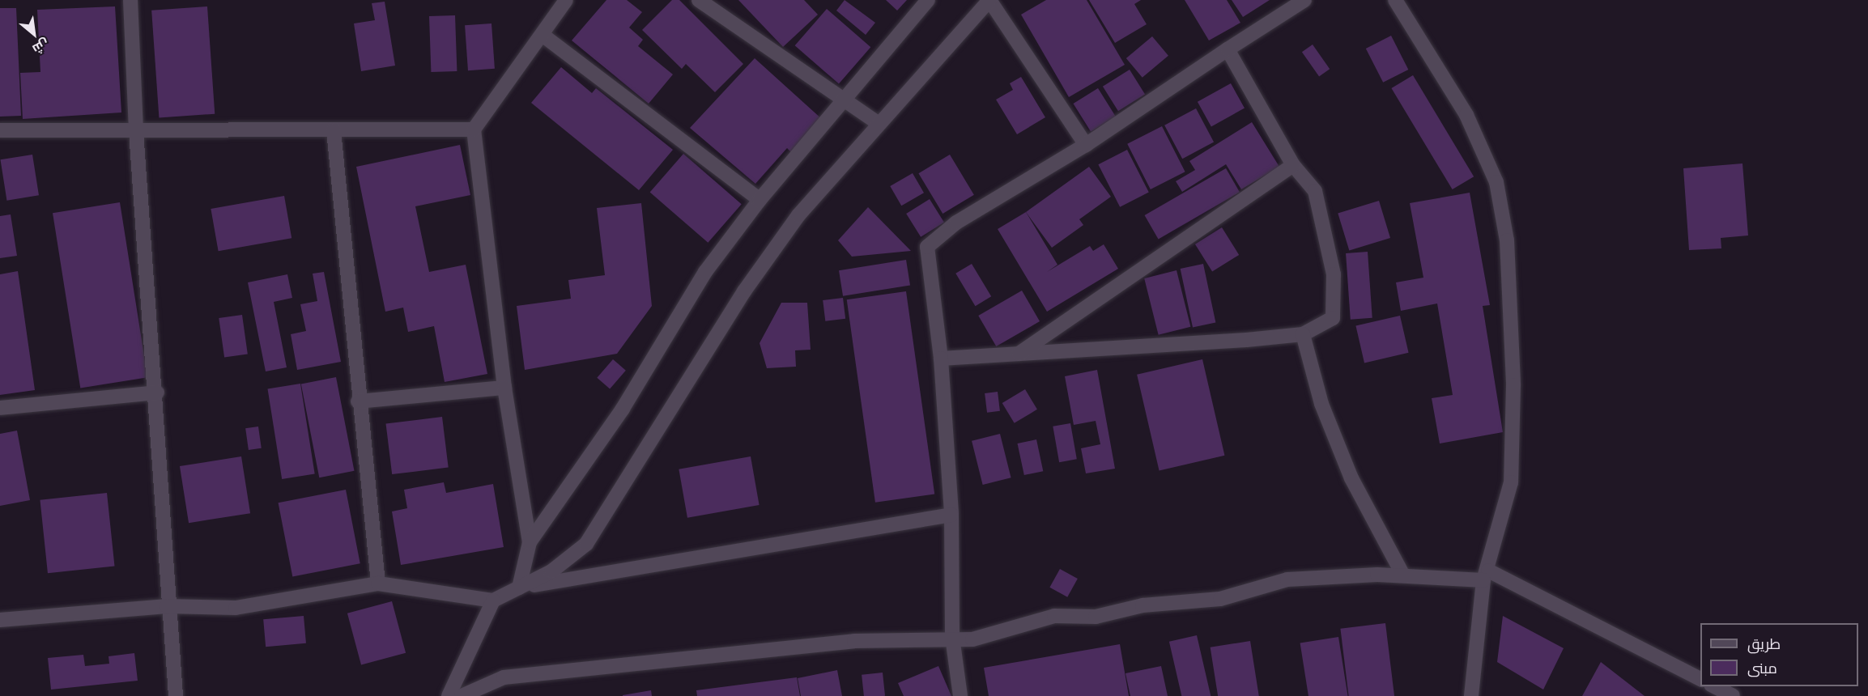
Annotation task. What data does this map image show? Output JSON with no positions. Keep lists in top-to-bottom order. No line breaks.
{"legend":["طريق","مبنى"],"north":"bottom right"}
